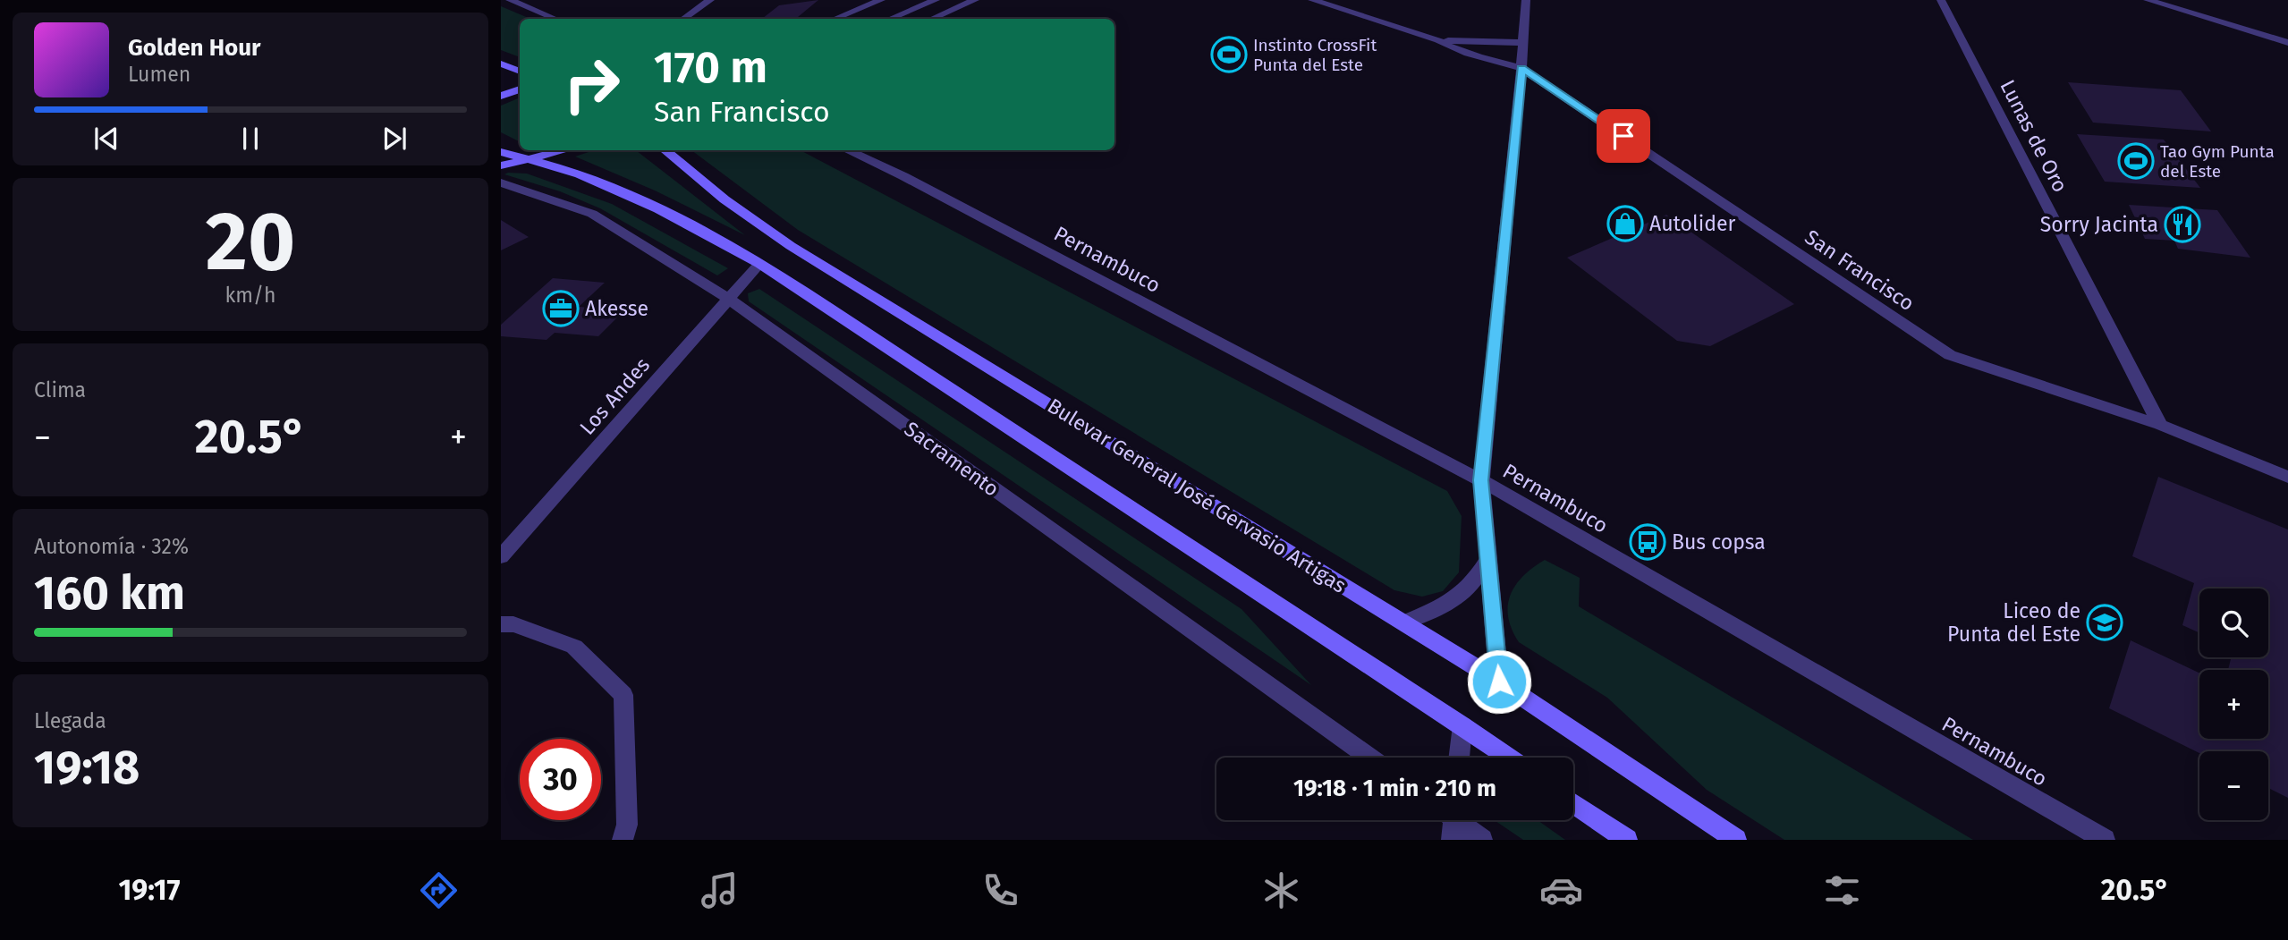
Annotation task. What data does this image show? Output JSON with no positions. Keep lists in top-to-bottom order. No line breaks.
{"streets":{"main road":["Bulevar General José Gervasio Artigas"],"street":["Lunas de Oro","Pernambuco","San Francisco","Los Andes","Sacramento"]},"crossings":[["Lunas de Oro","San Francisco"],["Los Andes","Sacramento"],["Los Andes","Bulevar General José Gervasio Artigas"]],"places":{"sports":["Instinto CrossFit Punta del Este","Tao Gym Punta del Este"],"shop":["Autolider"],"restaurant":["Sorry Jacinta"],"office":["Akesse"],"bus stop":["Bus copsa"],"school or university":["Liceo de Punta del Este"]},"page":{"turn":["170 m","San Francisco"],"song":["Golden Hour","Lumen"],"tile":[["20","km/h"],"Clima",["Autonomía · 32%","160 km"],["Llegada","19:18"]],"heat":["−","20.5°","+"],"map_buttons":["+","−"],"limit":"30","trip":"19:18 · 1 min · 210 m","tabs":["19:17","20.5°"]}}
